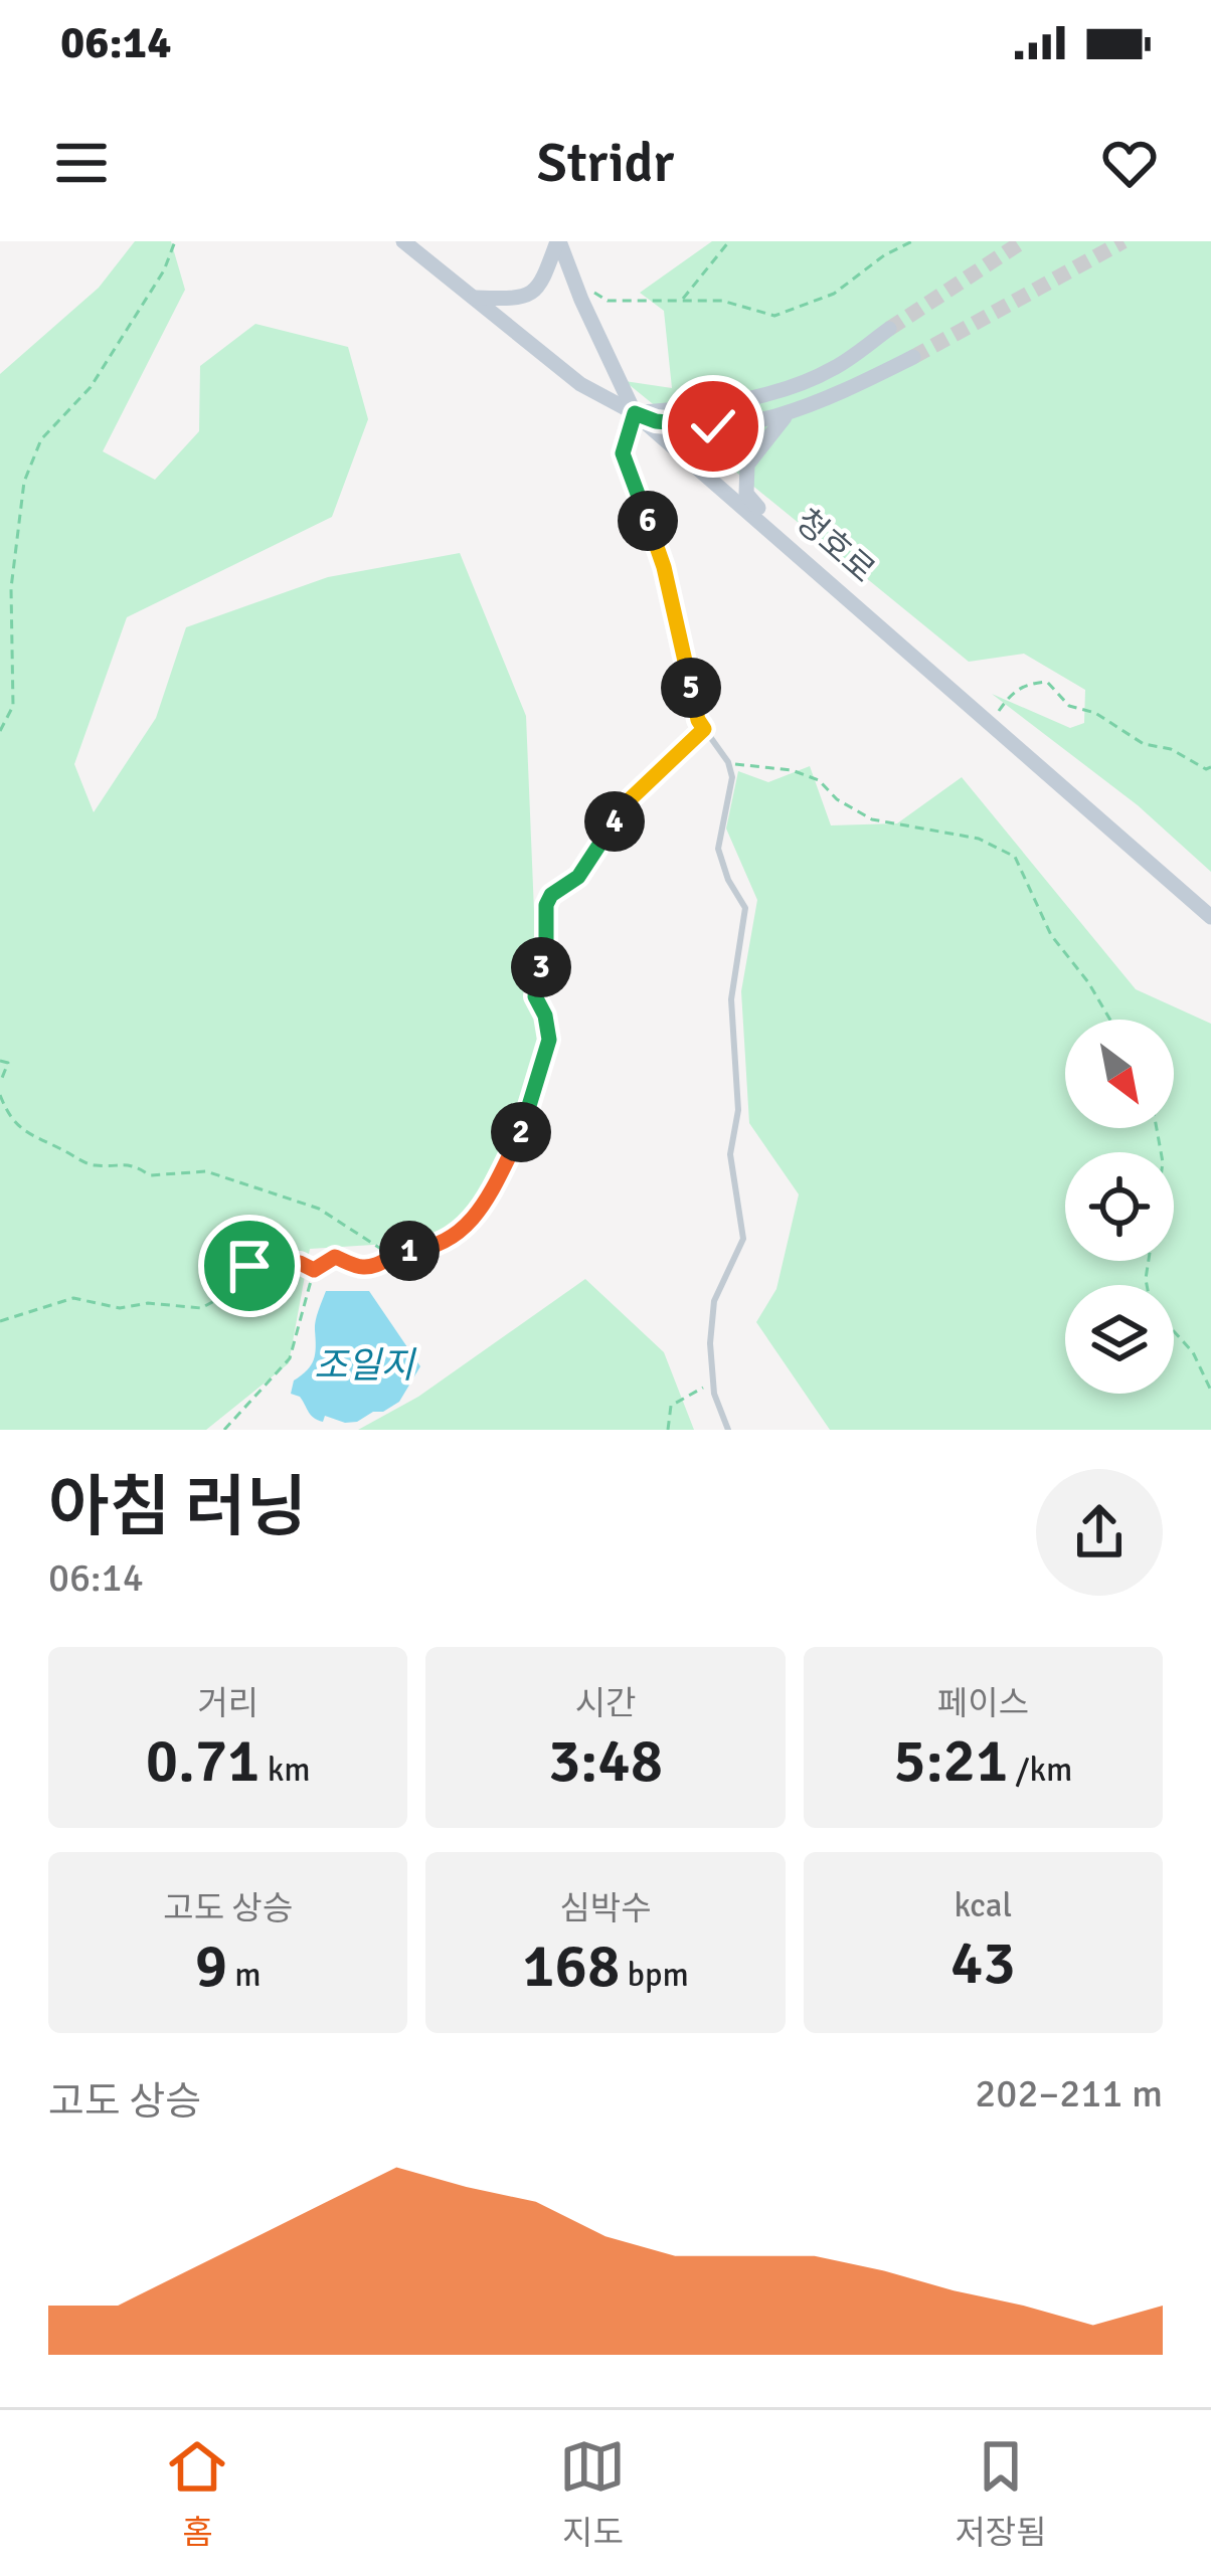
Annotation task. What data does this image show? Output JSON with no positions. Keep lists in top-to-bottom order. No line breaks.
{"streets":{"main road":["청호로"]},"water":["조일지"],"north":"bottom right","page":{"status":"06:14","header":"Stridr","pins":["6","5","4","3","2","1"],"heading":["아침 러닝","06:14"],"stats":[["거리","0.71 km"],["시간","3:48"],["페이스","5:21 /km"],["고도 상승","9 m"],["심박수","168 bpm"],["kcal","43"]],"chart":["고도 상승","202–211 m"],"tabs":["홈","지도","저장됨"]}}
